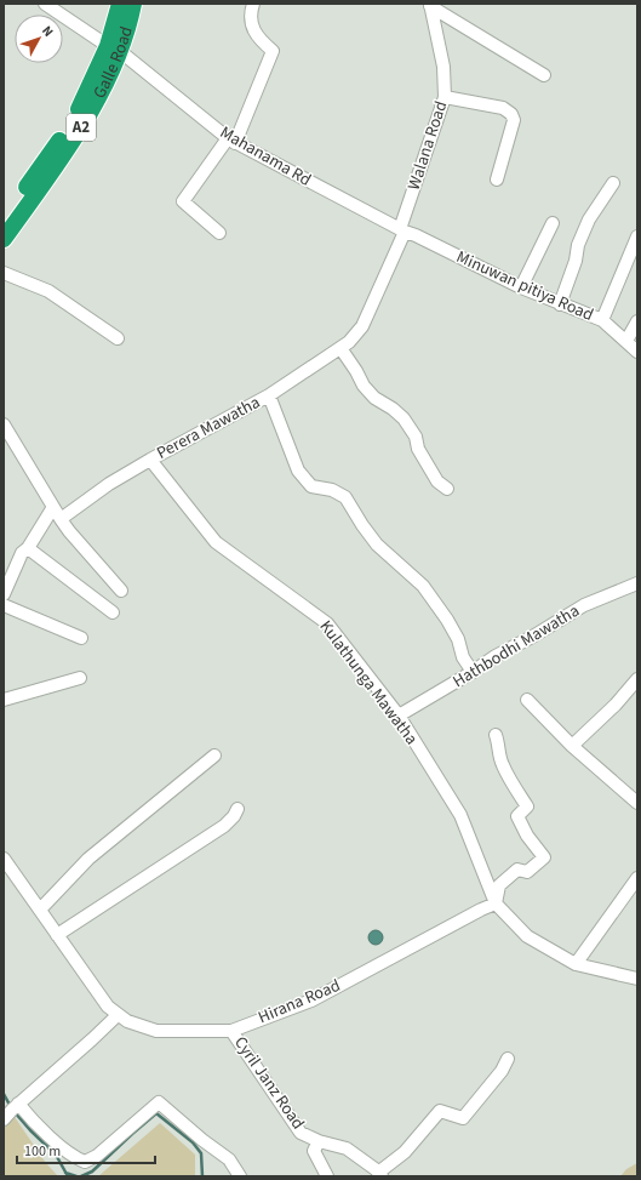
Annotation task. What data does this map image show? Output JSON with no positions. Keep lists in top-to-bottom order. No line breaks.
{"streets":{"highway":["Galle Road","A2"],"street":["Walana Road","Mahanama Rd","Minuwan pitiya Road","Perera Mawatha","Hathbodhi Mawatha","Kulathunga Mawatha","Hirana Road","Cyril Janz Road"]},"crossings":[["Galle Road","Mahanama Rd"],["Walana Road","Mahanama Rd"],["Walana Road","Minuwan pitiya Road"],["Walana Road","Perera Mawatha"],["Mahanama Rd","Minuwan pitiya Road"],["Mahanama Rd","Perera Mawatha"],["Minuwan pitiya Road","Perera Mawatha"],["Perera Mawatha","Kulathunga Mawatha"],["Hathbodhi Mawatha","Kulathunga Mawatha"],["Kulathunga Mawatha","Hirana Road"],["Hirana Road","Cyril Janz Road"]],"scale_bar":"100 m","north":"top right"}
